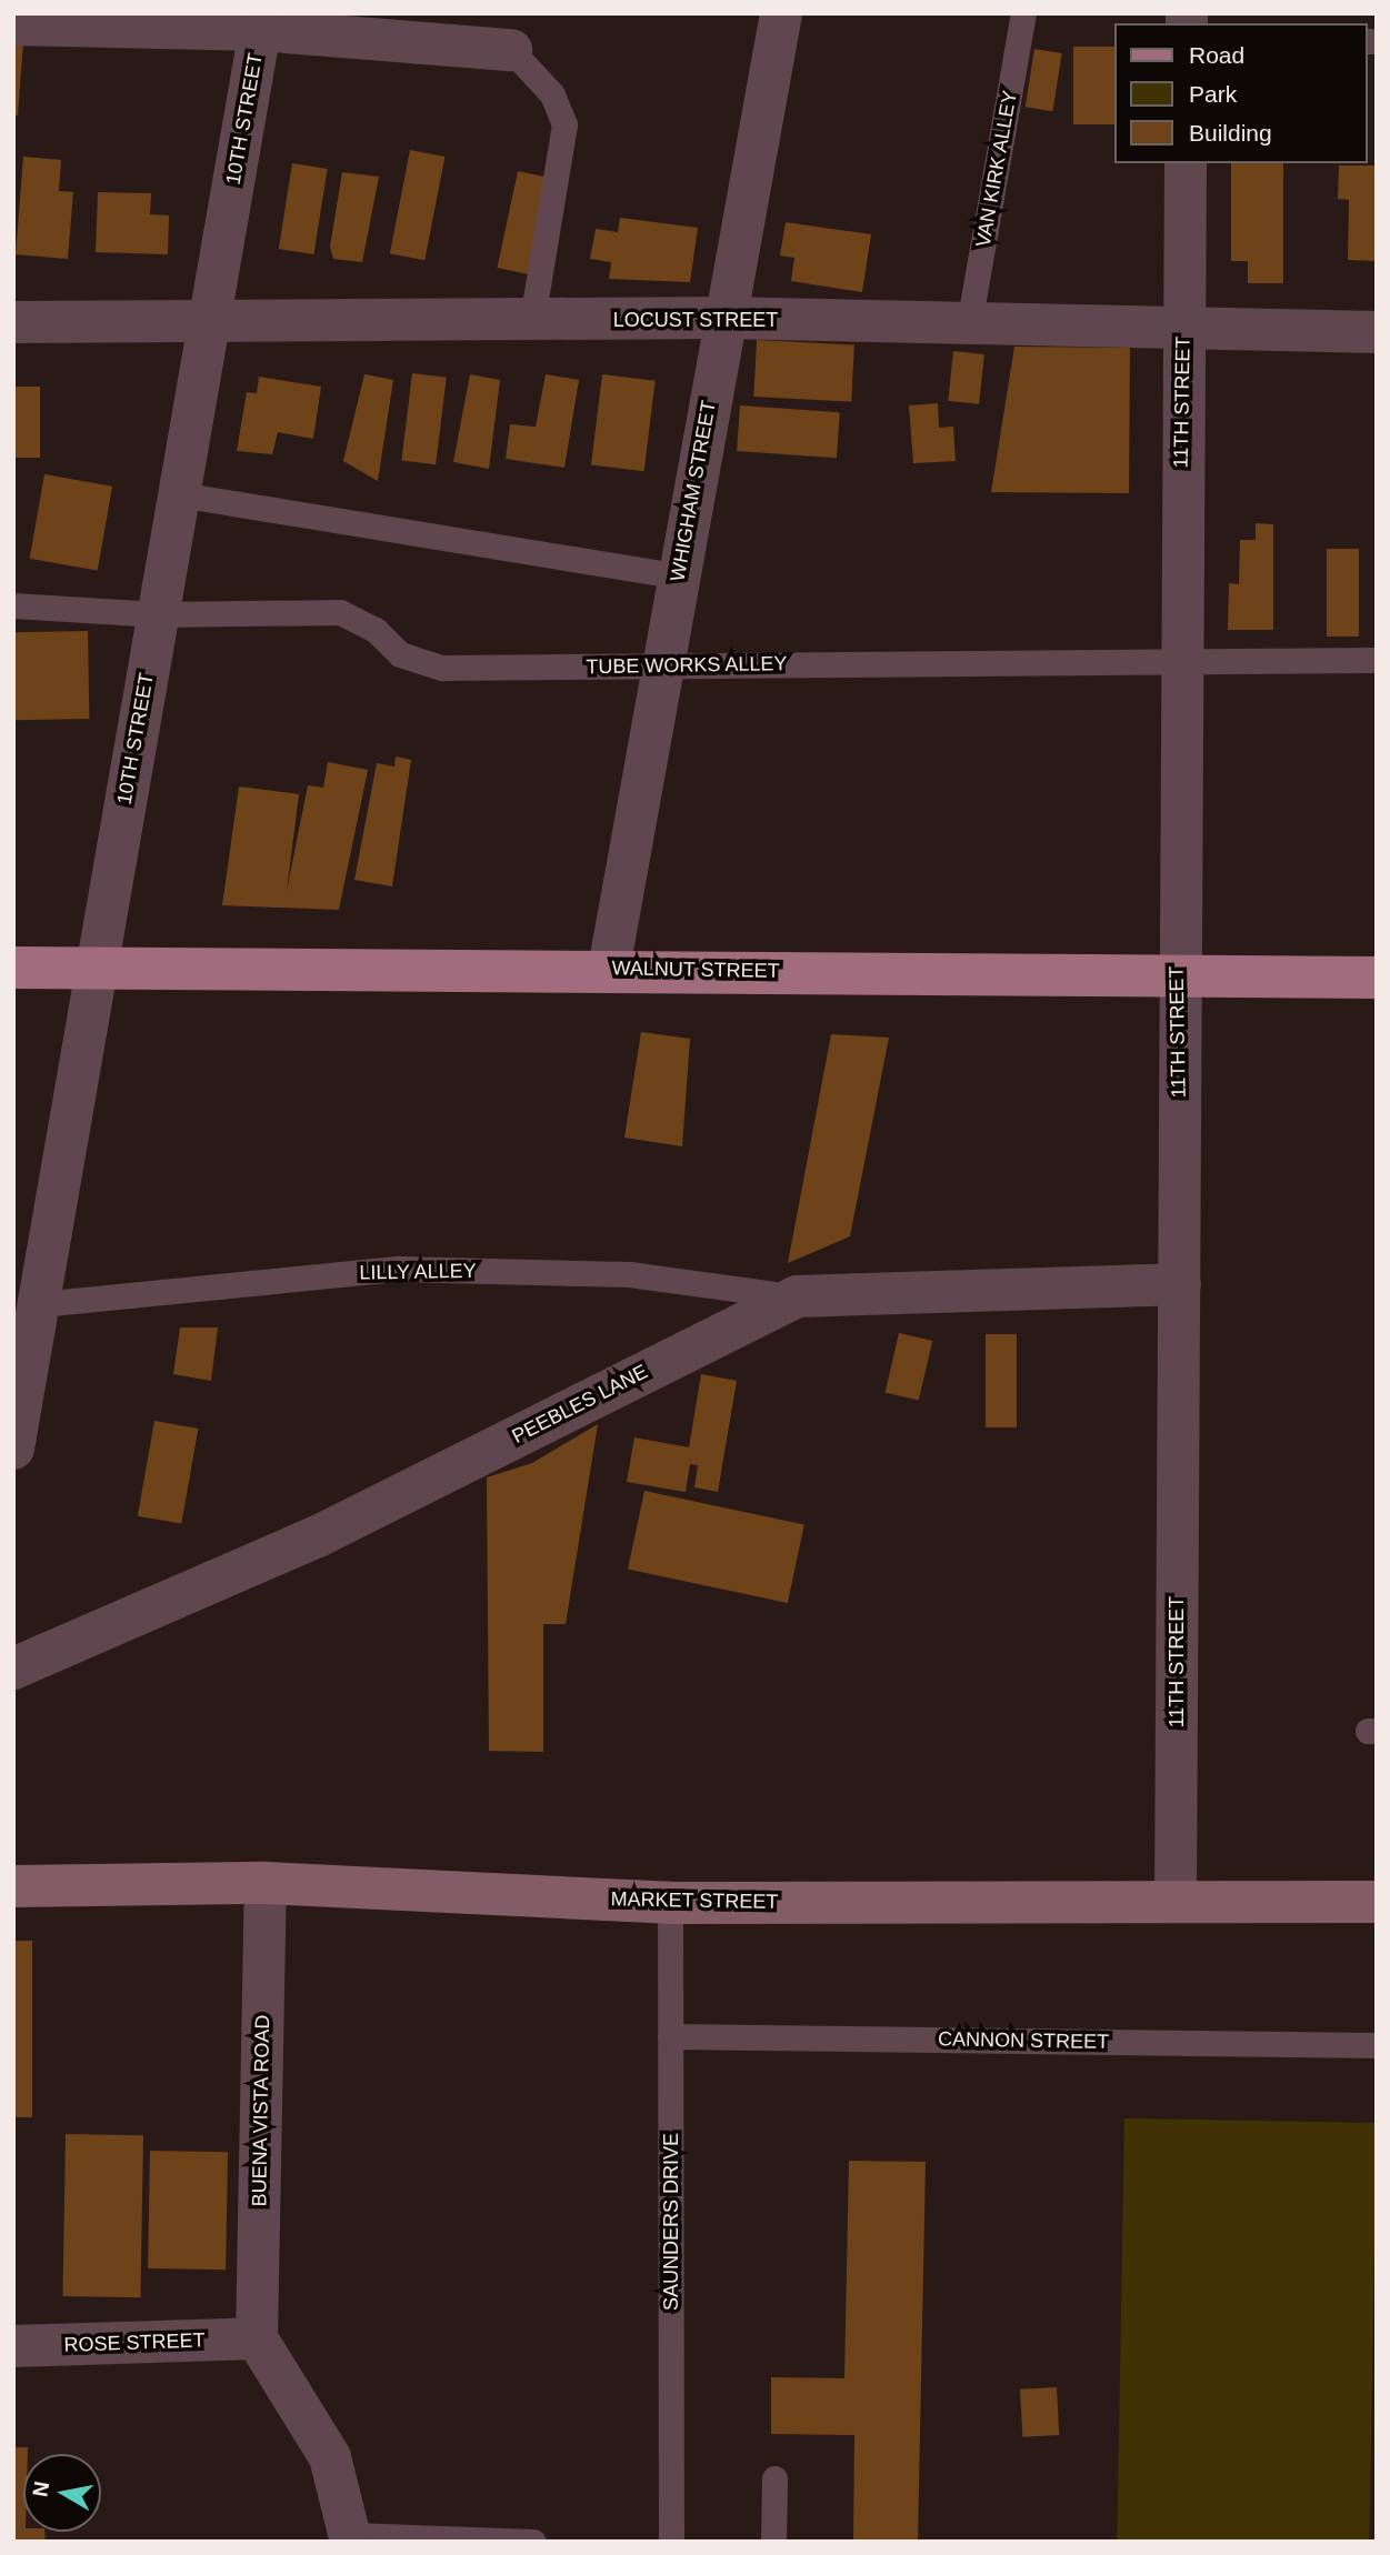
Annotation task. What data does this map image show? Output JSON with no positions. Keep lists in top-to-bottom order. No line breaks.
{"streets":{"main road":["WALNUT STREET","MARKET STREET"],"street":["10TH STREET","LOCUST STREET","11TH STREET","WHIGHAM STREET","PEEBLES LANE","BUENA VISTA ROAD","ROSE STREET"],"lane":["VAN KIRK ALLEY","TUBE WORKS ALLEY","LILLY ALLEY","CANNON STREET","SAUNDERS DRIVE"]},"crossings":[["10TH STREET","LOCUST STREET"],["10TH STREET","TUBE WORKS ALLEY"],["10TH STREET","WALNUT STREET"],["10TH STREET","LILLY ALLEY"],["VAN KIRK ALLEY","LOCUST STREET"],["LOCUST STREET","11TH STREET"],["LOCUST STREET","WHIGHAM STREET"],["11TH STREET","TUBE WORKS ALLEY"],["11TH STREET","WALNUT STREET"],["11TH STREET","PEEBLES LANE"],["11TH STREET","MARKET STREET"],["WHIGHAM STREET","TUBE WORKS ALLEY"],["WHIGHAM STREET","WALNUT STREET"],["LILLY ALLEY","PEEBLES LANE"],["MARKET STREET","BUENA VISTA ROAD"],["MARKET STREET","SAUNDERS DRIVE"],["CANNON STREET","SAUNDERS DRIVE"],["BUENA VISTA ROAD","ROSE STREET"]],"legend":["Road","Park","Building"],"north":"left"}
